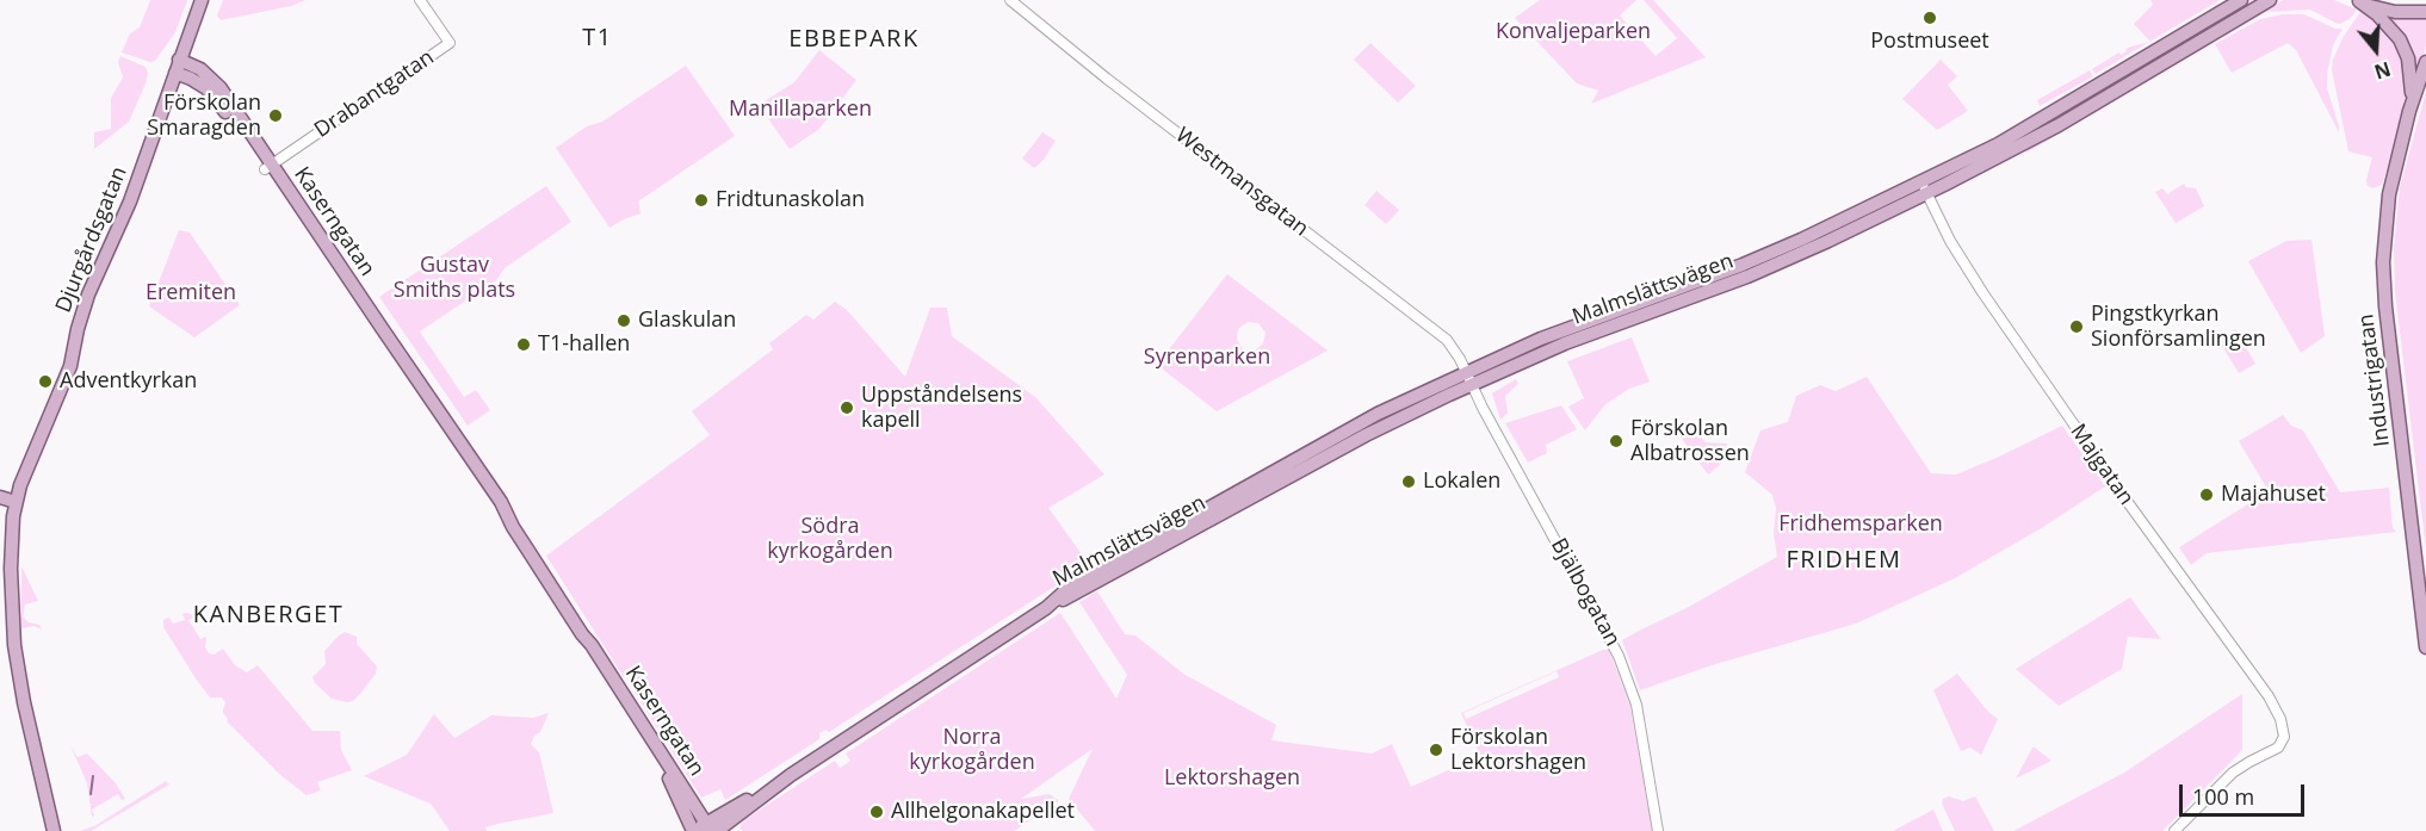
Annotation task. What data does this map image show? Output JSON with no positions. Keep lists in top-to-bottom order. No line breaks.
{"streets":{"main road":["Kaserngatan","Djurgårdsgatan","Malmslättsvägen","Industrigatan"],"street":["Drabantgatan","Westmansgatan","Majgatan","Bjälbogatan"]},"crossings":[["Drabantgatan","Kaserngatan"],["Westmansgatan","Malmslättsvägen"],["Westmansgatan","Bjälbogatan"],["Kaserngatan","Djurgårdsgatan"],["Kaserngatan","Malmslättsvägen"],["Malmslättsvägen","Majgatan"],["Malmslättsvägen","Bjälbogatan"]],"districts":["T1","EBBEPARK","FRIDHEM","KANBERGET"],"parks":["Konvaljeparken","Manillaparken","Gustav Smiths plats","Eremiten","Syrenparken","Fridhemsparken","Södra kyrkogården","Norra kyrkogården","Lektorshagen"],"places":["Postmuseet","Förskolan Smaragden","Fridtunaskolan","Glaskulan","Pingstkyrkan Sionförsamlingen","T1-hallen","Adventkyrkan","Uppståndelsens kapell","Förskolan Albatrossen","Lokalen","Majahuset","Förskolan Lektorshagen","Allhelgonakapellet"],"scale_bar":"100 m","north":"bottom"}
